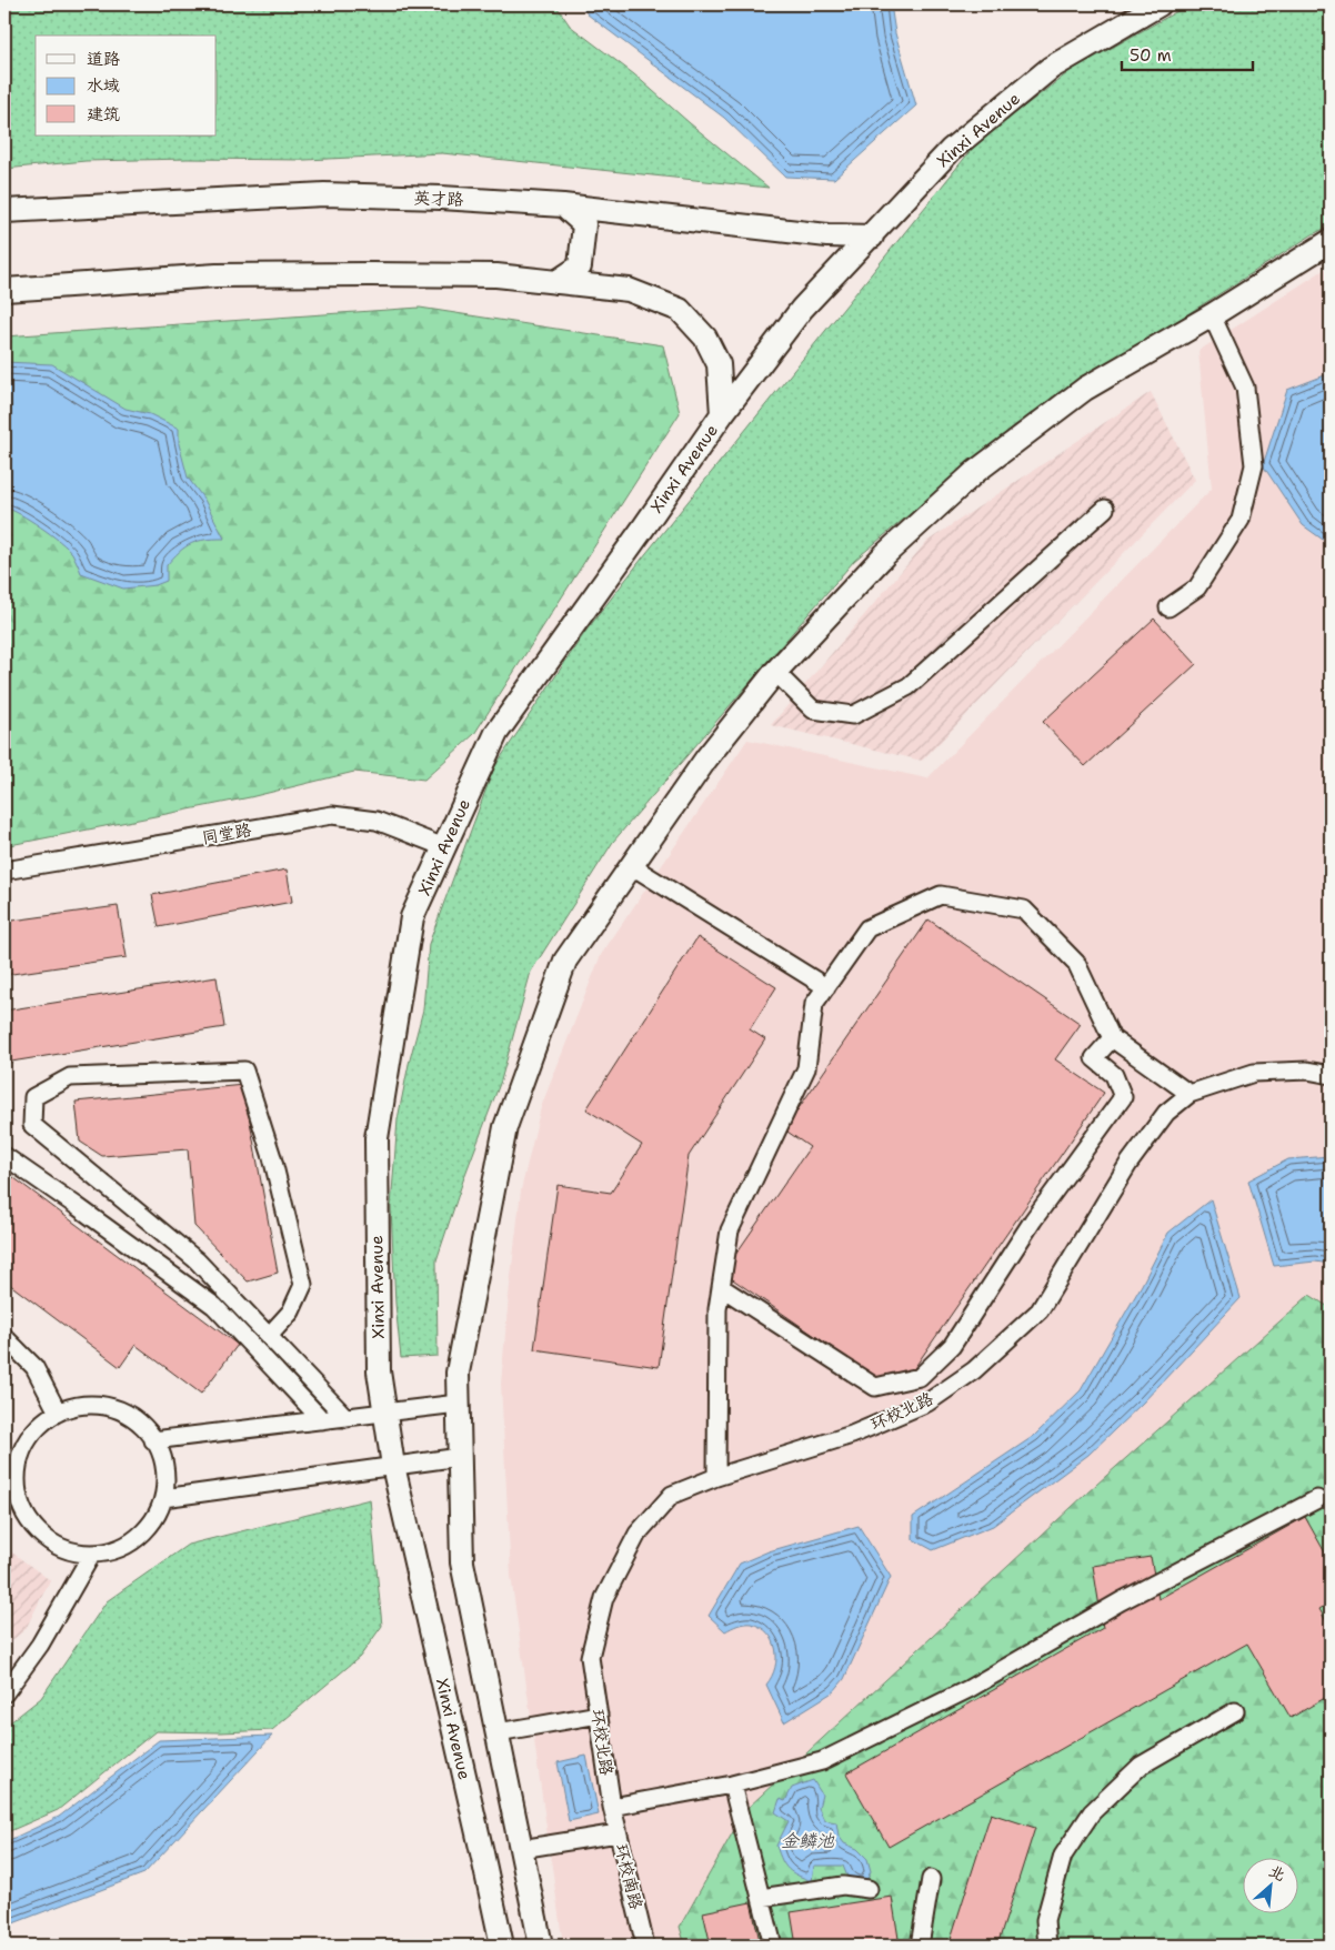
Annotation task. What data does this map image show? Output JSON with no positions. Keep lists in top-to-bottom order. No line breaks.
{"streets":{"main road":["Xinxi Avenue","英才路"],"street":["同堂路","环校北路","环校南路"]},"crossings":[["Xinxi Avenue","英才路"],["Xinxi Avenue","同堂路"],["环校北路","环校南路"]],"water":["金鳞池"],"legend":["道路","水域","建筑"],"scale_bar":"50 m","north":"top right"}
